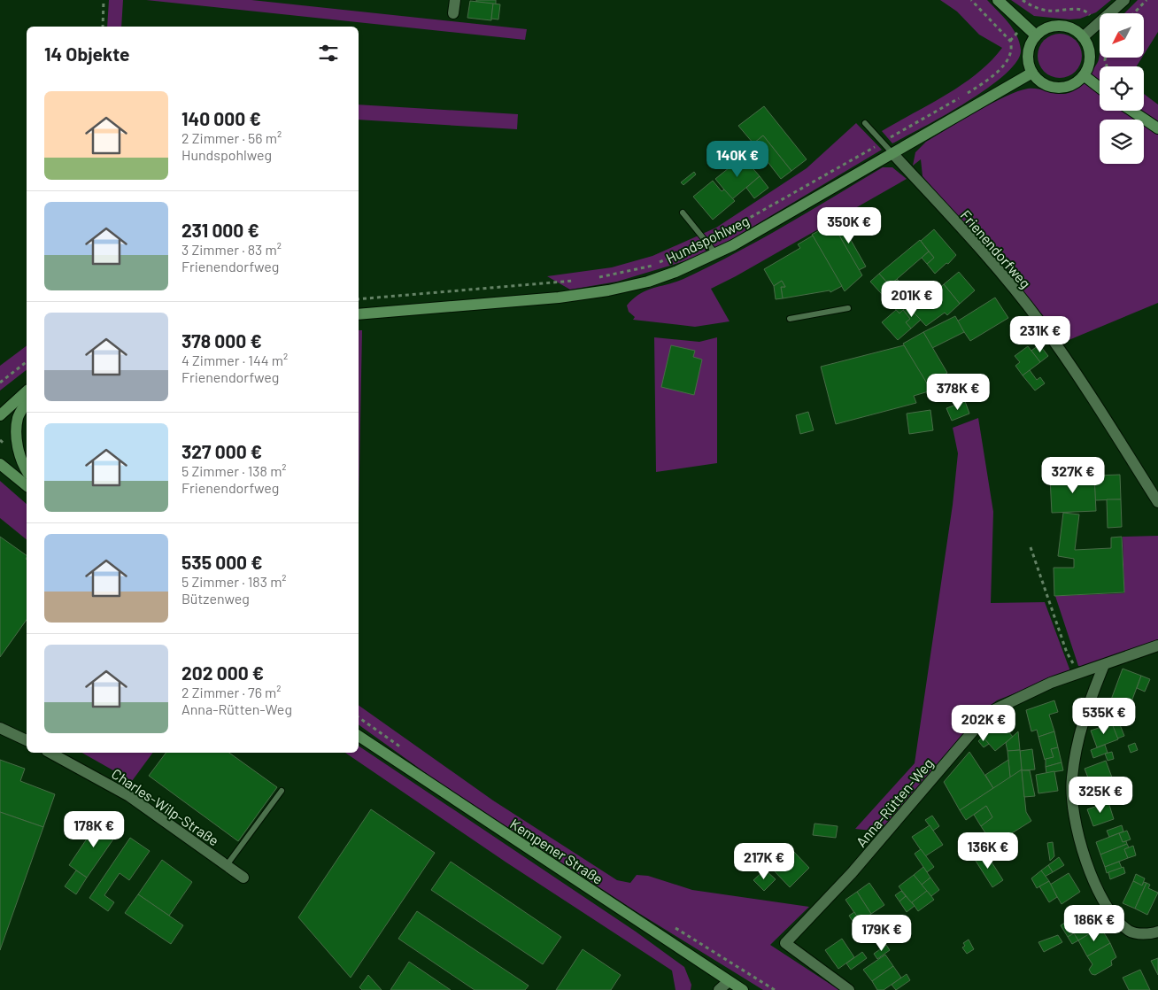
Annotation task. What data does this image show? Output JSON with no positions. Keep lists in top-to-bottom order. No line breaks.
{"streets":{"street":["Hundspohlweg","Frienendorfweg","Anna-Rütten-Weg","Charles-Wilp-Straße","Kempener Straße"]},"crossings":[["Hundspohlweg","Frienendorfweg"]],"north":"bottom left","page":{"heading":"14 Objekte","list":[{"name":"140 000 €","note":"2 Zimmer · 56 m² · Hundspohlweg"},{"name":"231 000 €","note":"3 Zimmer · 83 m² · Frienendorfweg"},{"name":"378 000 €","note":"4 Zimmer · 144 m² · Frienendorfweg"},{"name":"327 000 €","note":"5 Zimmer · 138 m² · Frienendorfweg"},{"name":"535 000 €","note":"5 Zimmer · 183 m² · Bützenweg"},{"name":"202 000 €","note":"2 Zimmer · 76 m² · Anna-Rütten-Weg"}],"price":["140K €","350K €","201K €","231K €","378K €","327K €","535K €","202K €","325K €","178K €","136K €","217K €","186K €","179K €"]}}
